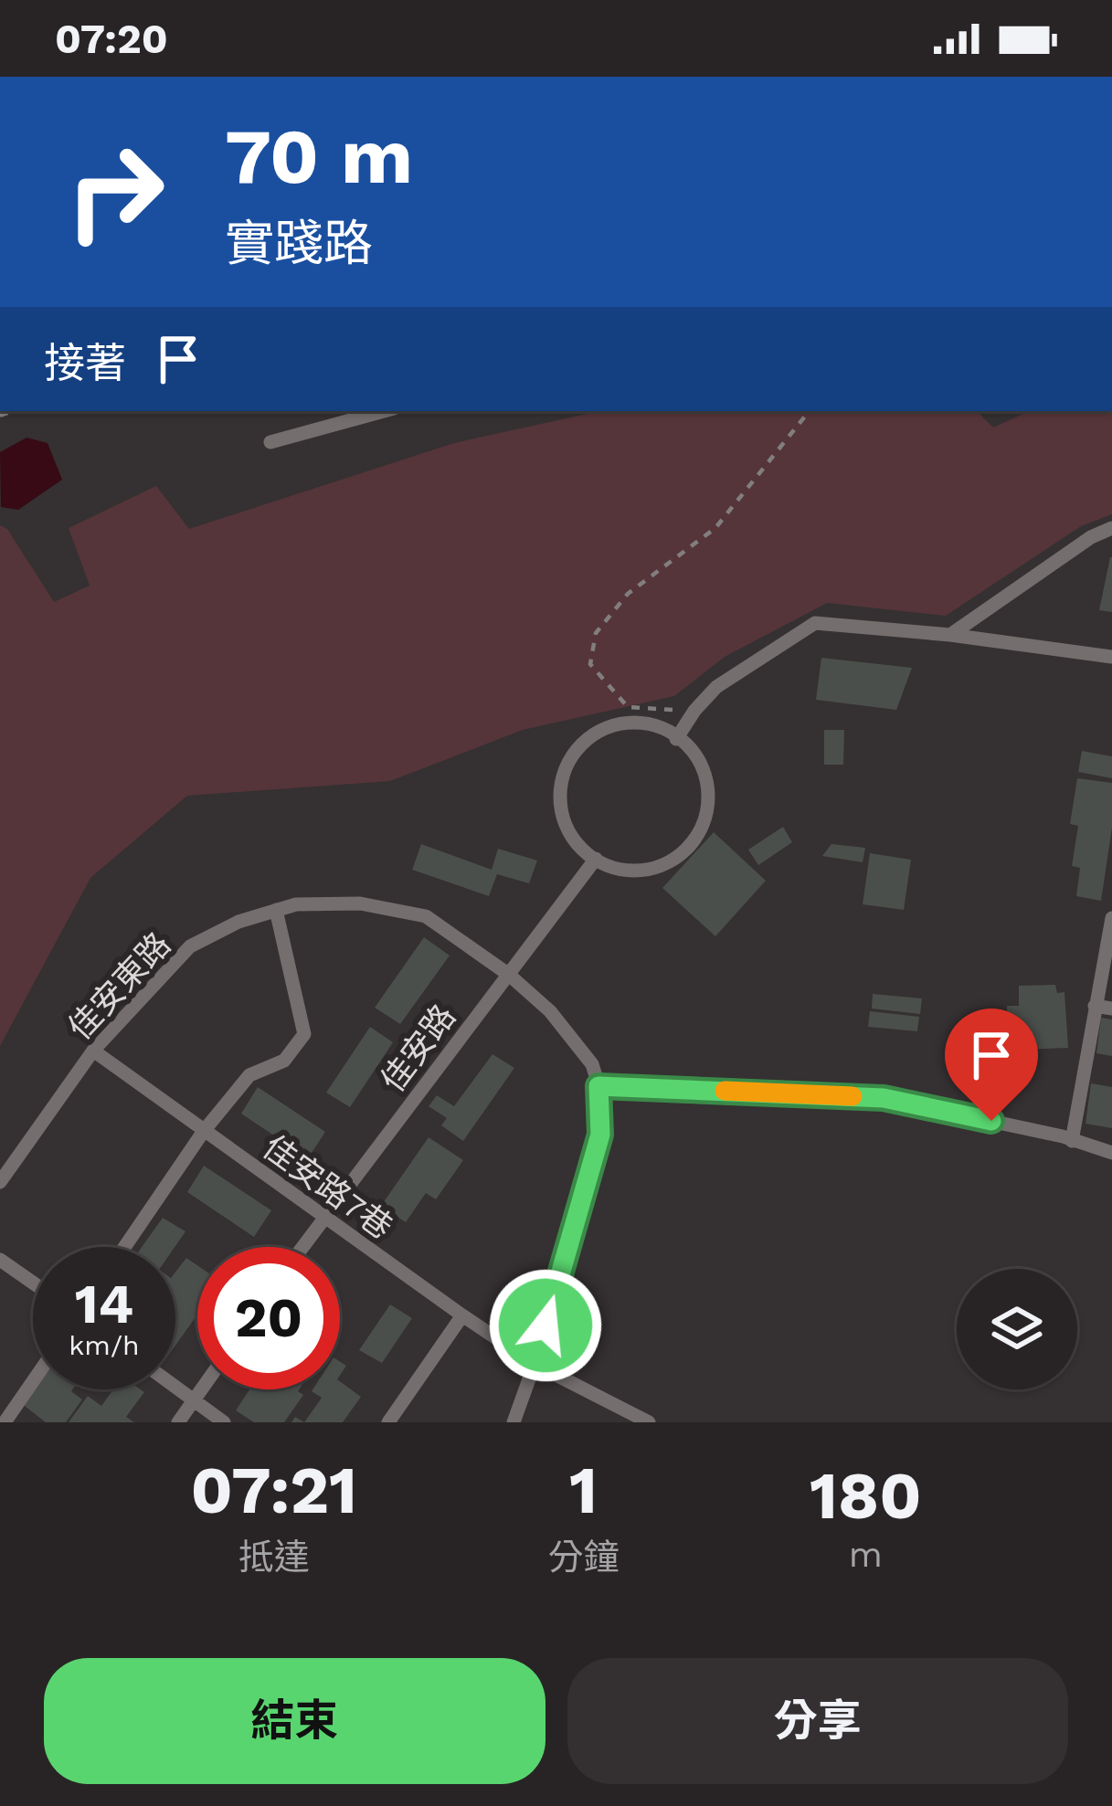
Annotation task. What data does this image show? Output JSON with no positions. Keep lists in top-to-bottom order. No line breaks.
{"streets":{"lane":["佳安東路","佳安路","佳安路7巷"]},"crossings":[["佳安東路","佳安路"],["佳安東路","佳安路7巷"],["佳安路","佳安路7巷"]],"page":{"status":"07:20","turn":["70 m","實踐路"],"then":"接著","speed":"14 km/h","limit":"20","eta":["07:21","抵達","1","分鐘","180","m"],"buttons":["結束","分享"]}}
